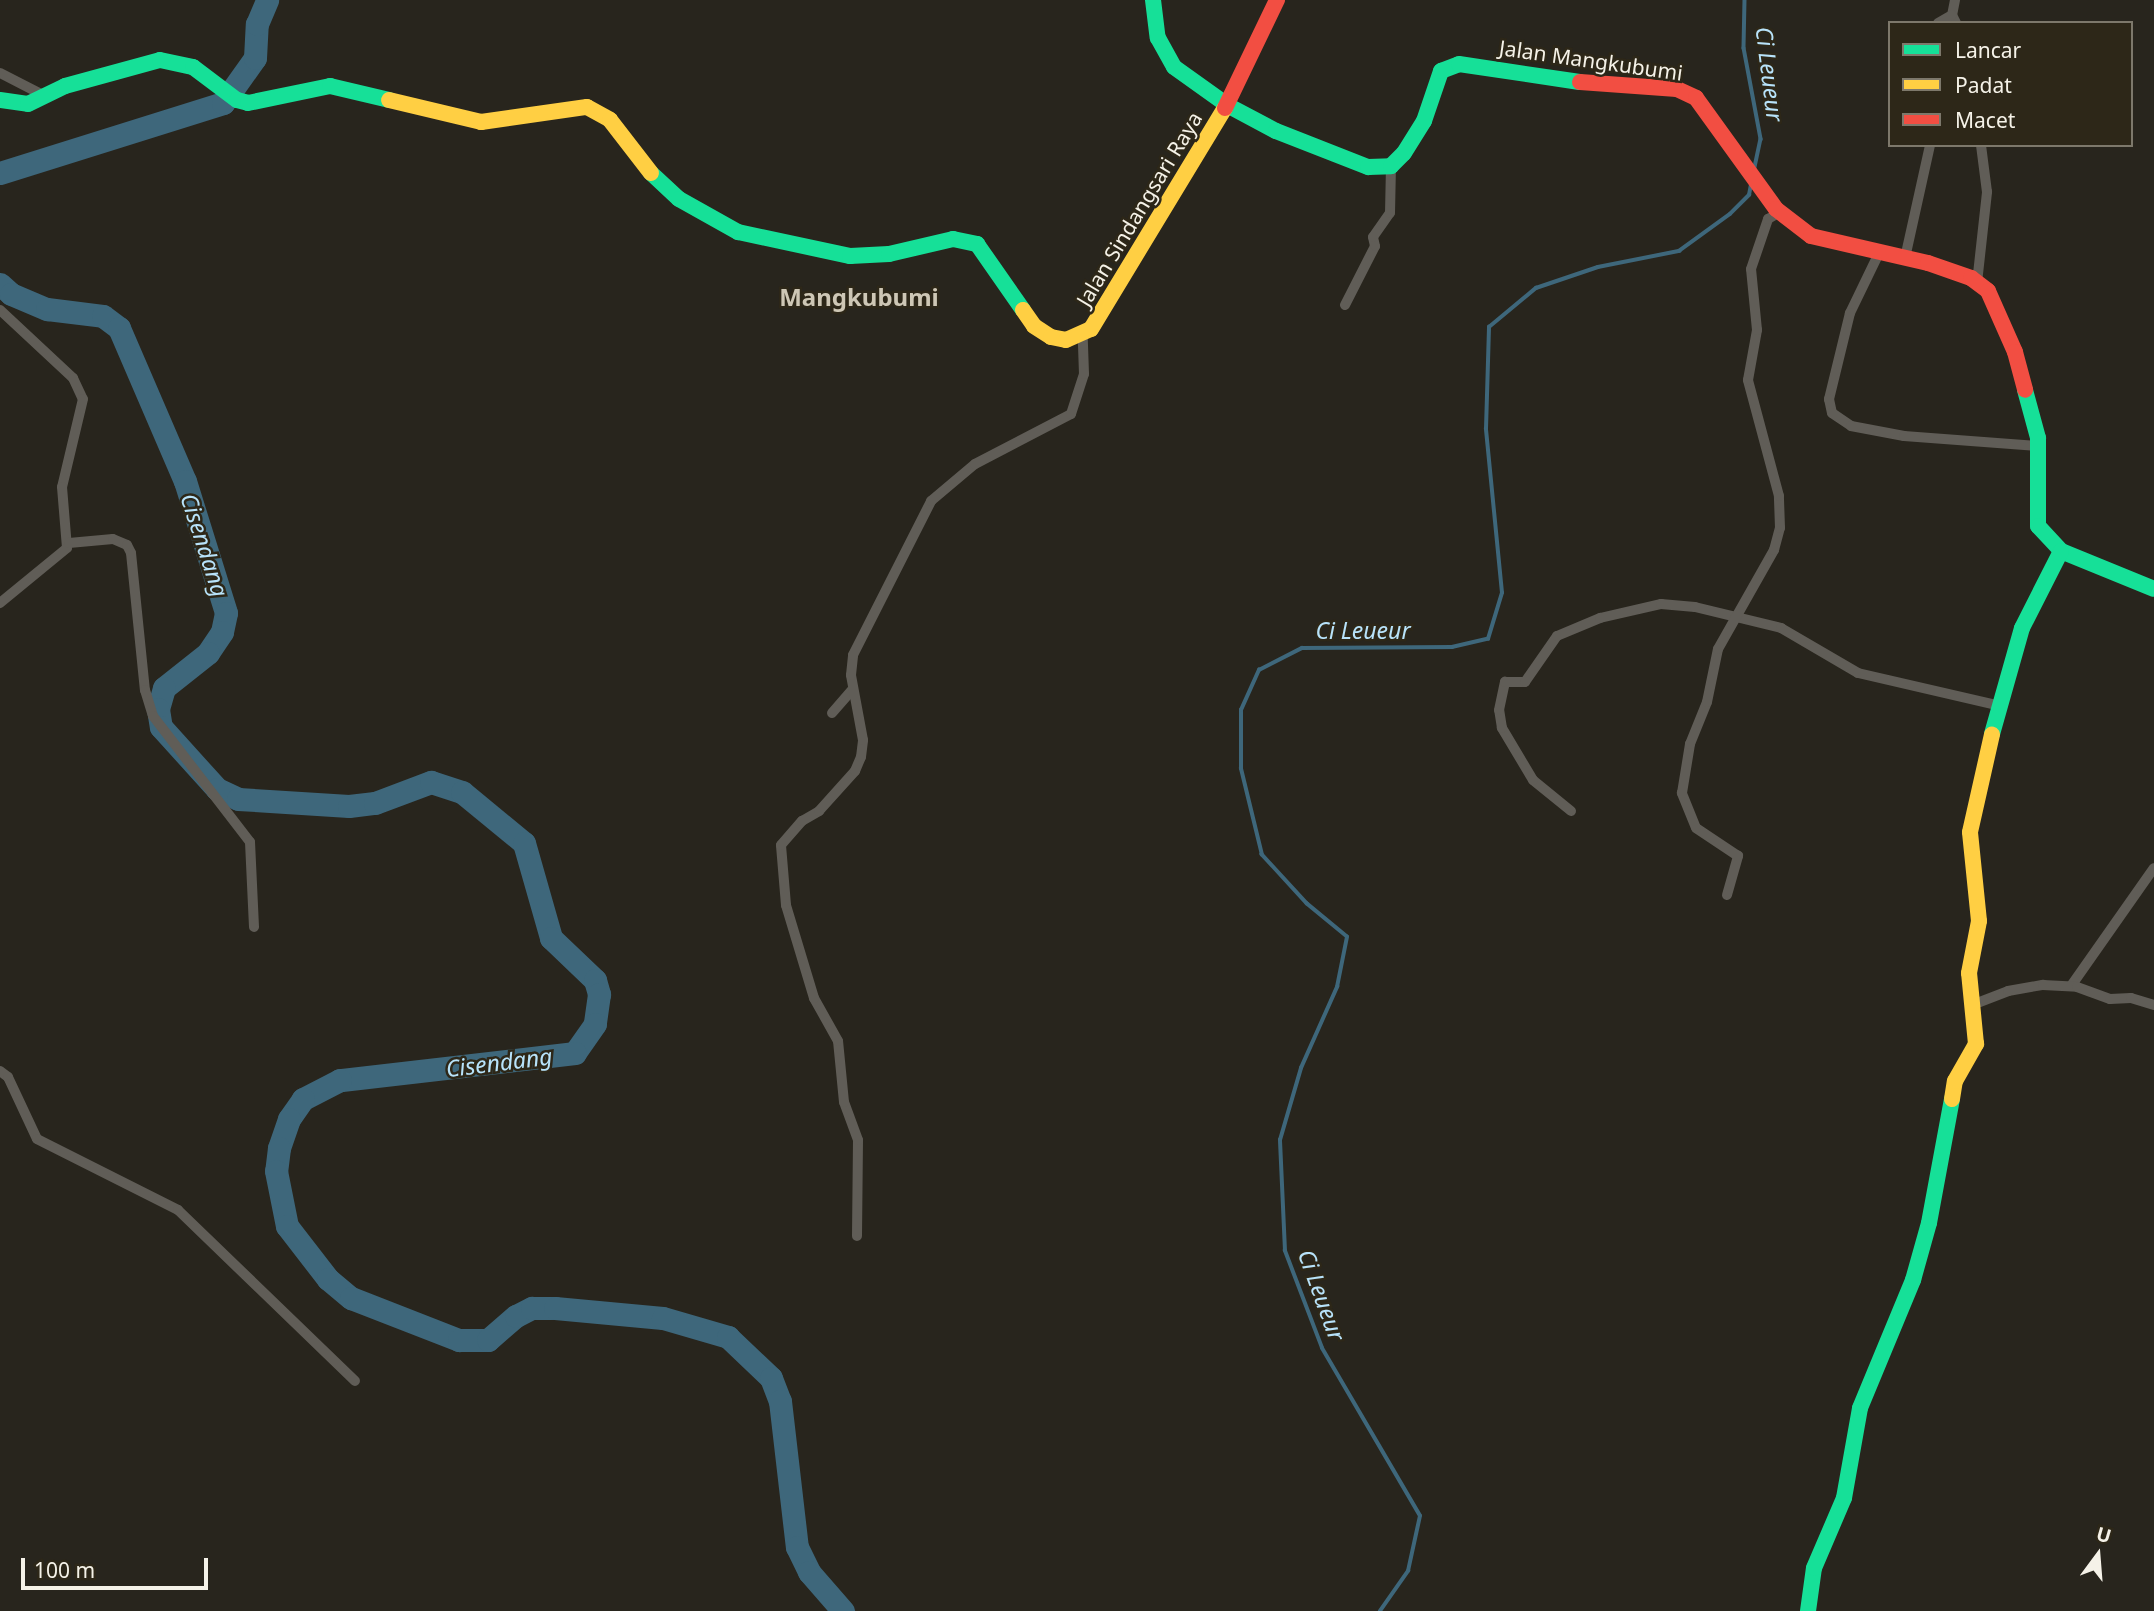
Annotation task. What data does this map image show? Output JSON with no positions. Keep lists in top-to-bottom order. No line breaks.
{"streets":{"street":["Jalan Mangkubumi","Jalan Sindangsari Raya"]},"districts":["Mangkubumi"],"water":["Ci Leueur","Cisendang"],"legend":["Lancar","Padat","Macet"],"scale_bar":"100 m","north":"top"}
